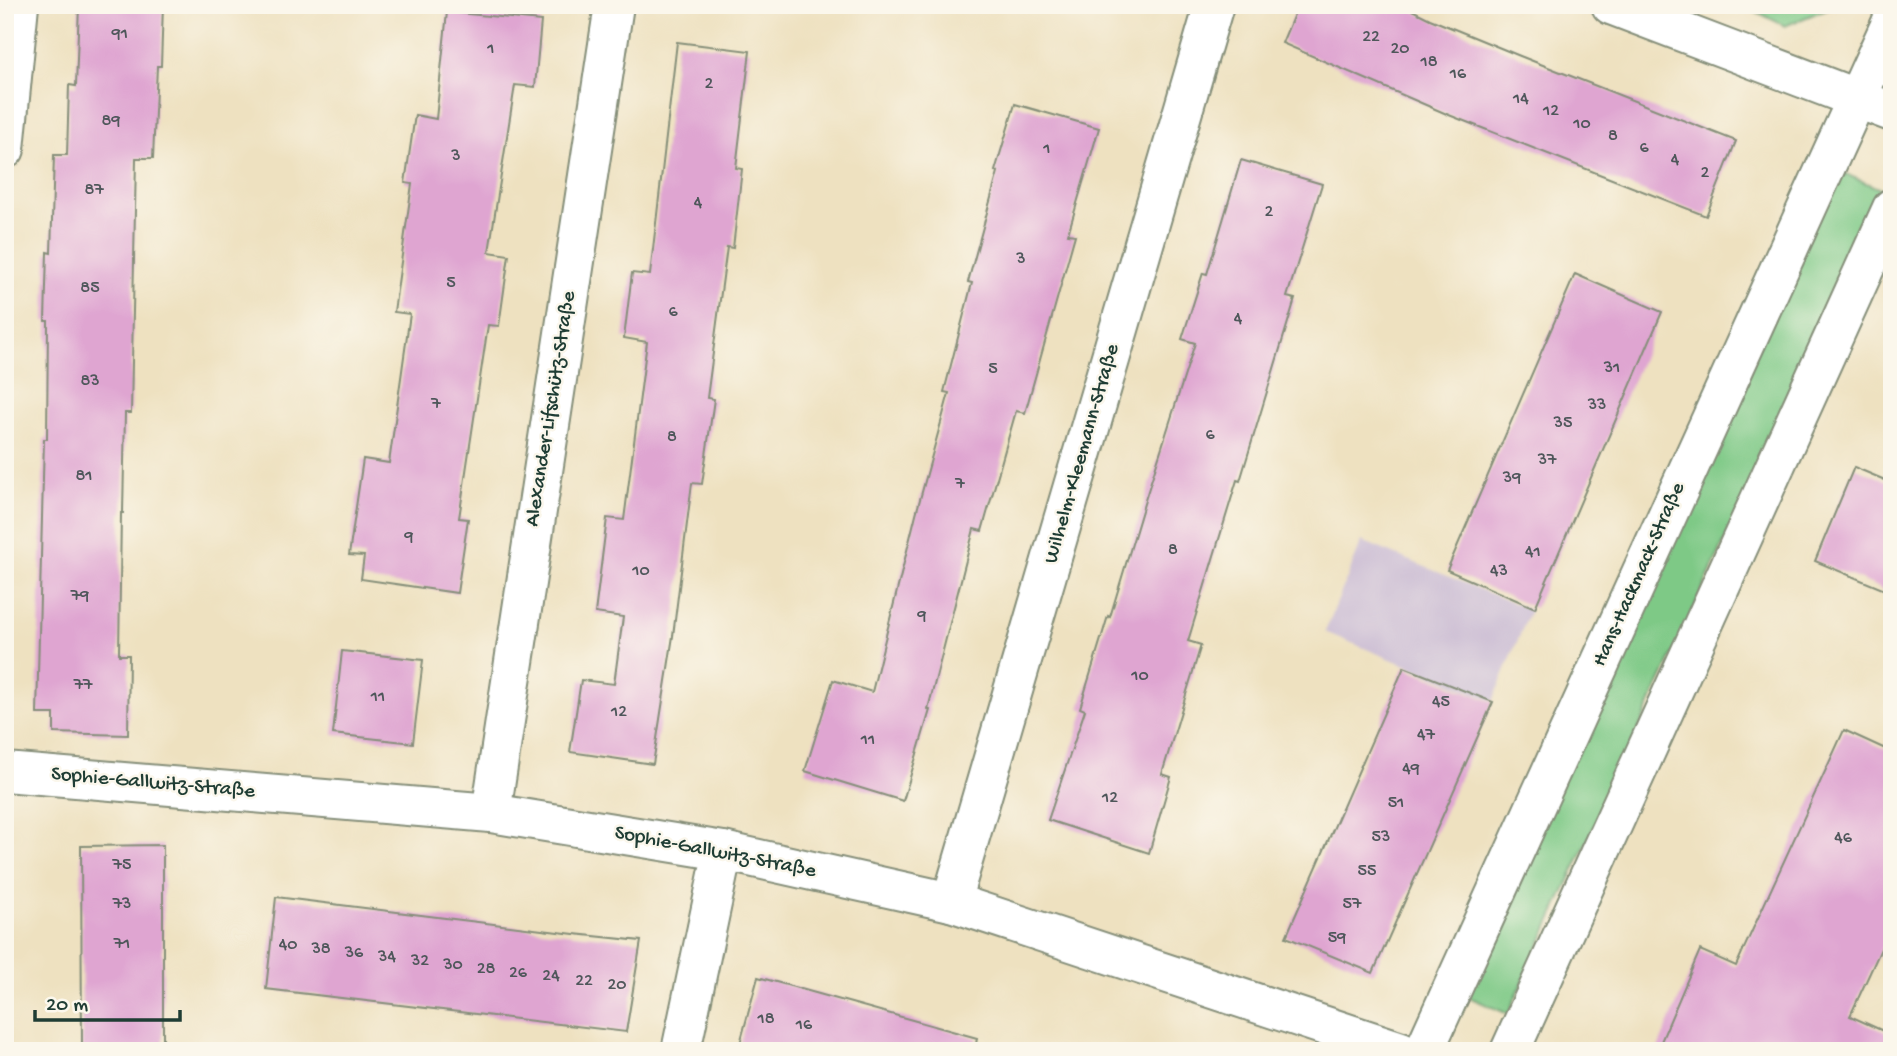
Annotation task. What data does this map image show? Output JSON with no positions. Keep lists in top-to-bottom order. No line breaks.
{"streets":{"street":["Alexander-Lifschütz-Straße","Wilhelm-Kleemann-Straße","Hans-Hackmack-Straße","Sophie-Gallwitz-Straße"]},"crossings":[["Alexander-Lifschütz-Straße","Sophie-Gallwitz-Straße"],["Wilhelm-Kleemann-Straße","Sophie-Gallwitz-Straße"]],"house_numbers":["91","22","1","20","18","16","2","14","12","89","10","8","6","1","3","4","2","87","4","2","3","5","85","6","4","31","5","83","7","33","35","6","8","37","81","39","7","9","8","41","10","43","79","9","10","77","11","45","12","47","11","49","12","51","53","46","75","55","73","57","59","71","40","38","36","34","32","30","28","26","24","22","20","18","16"],"scale_bar":"20 m"}
